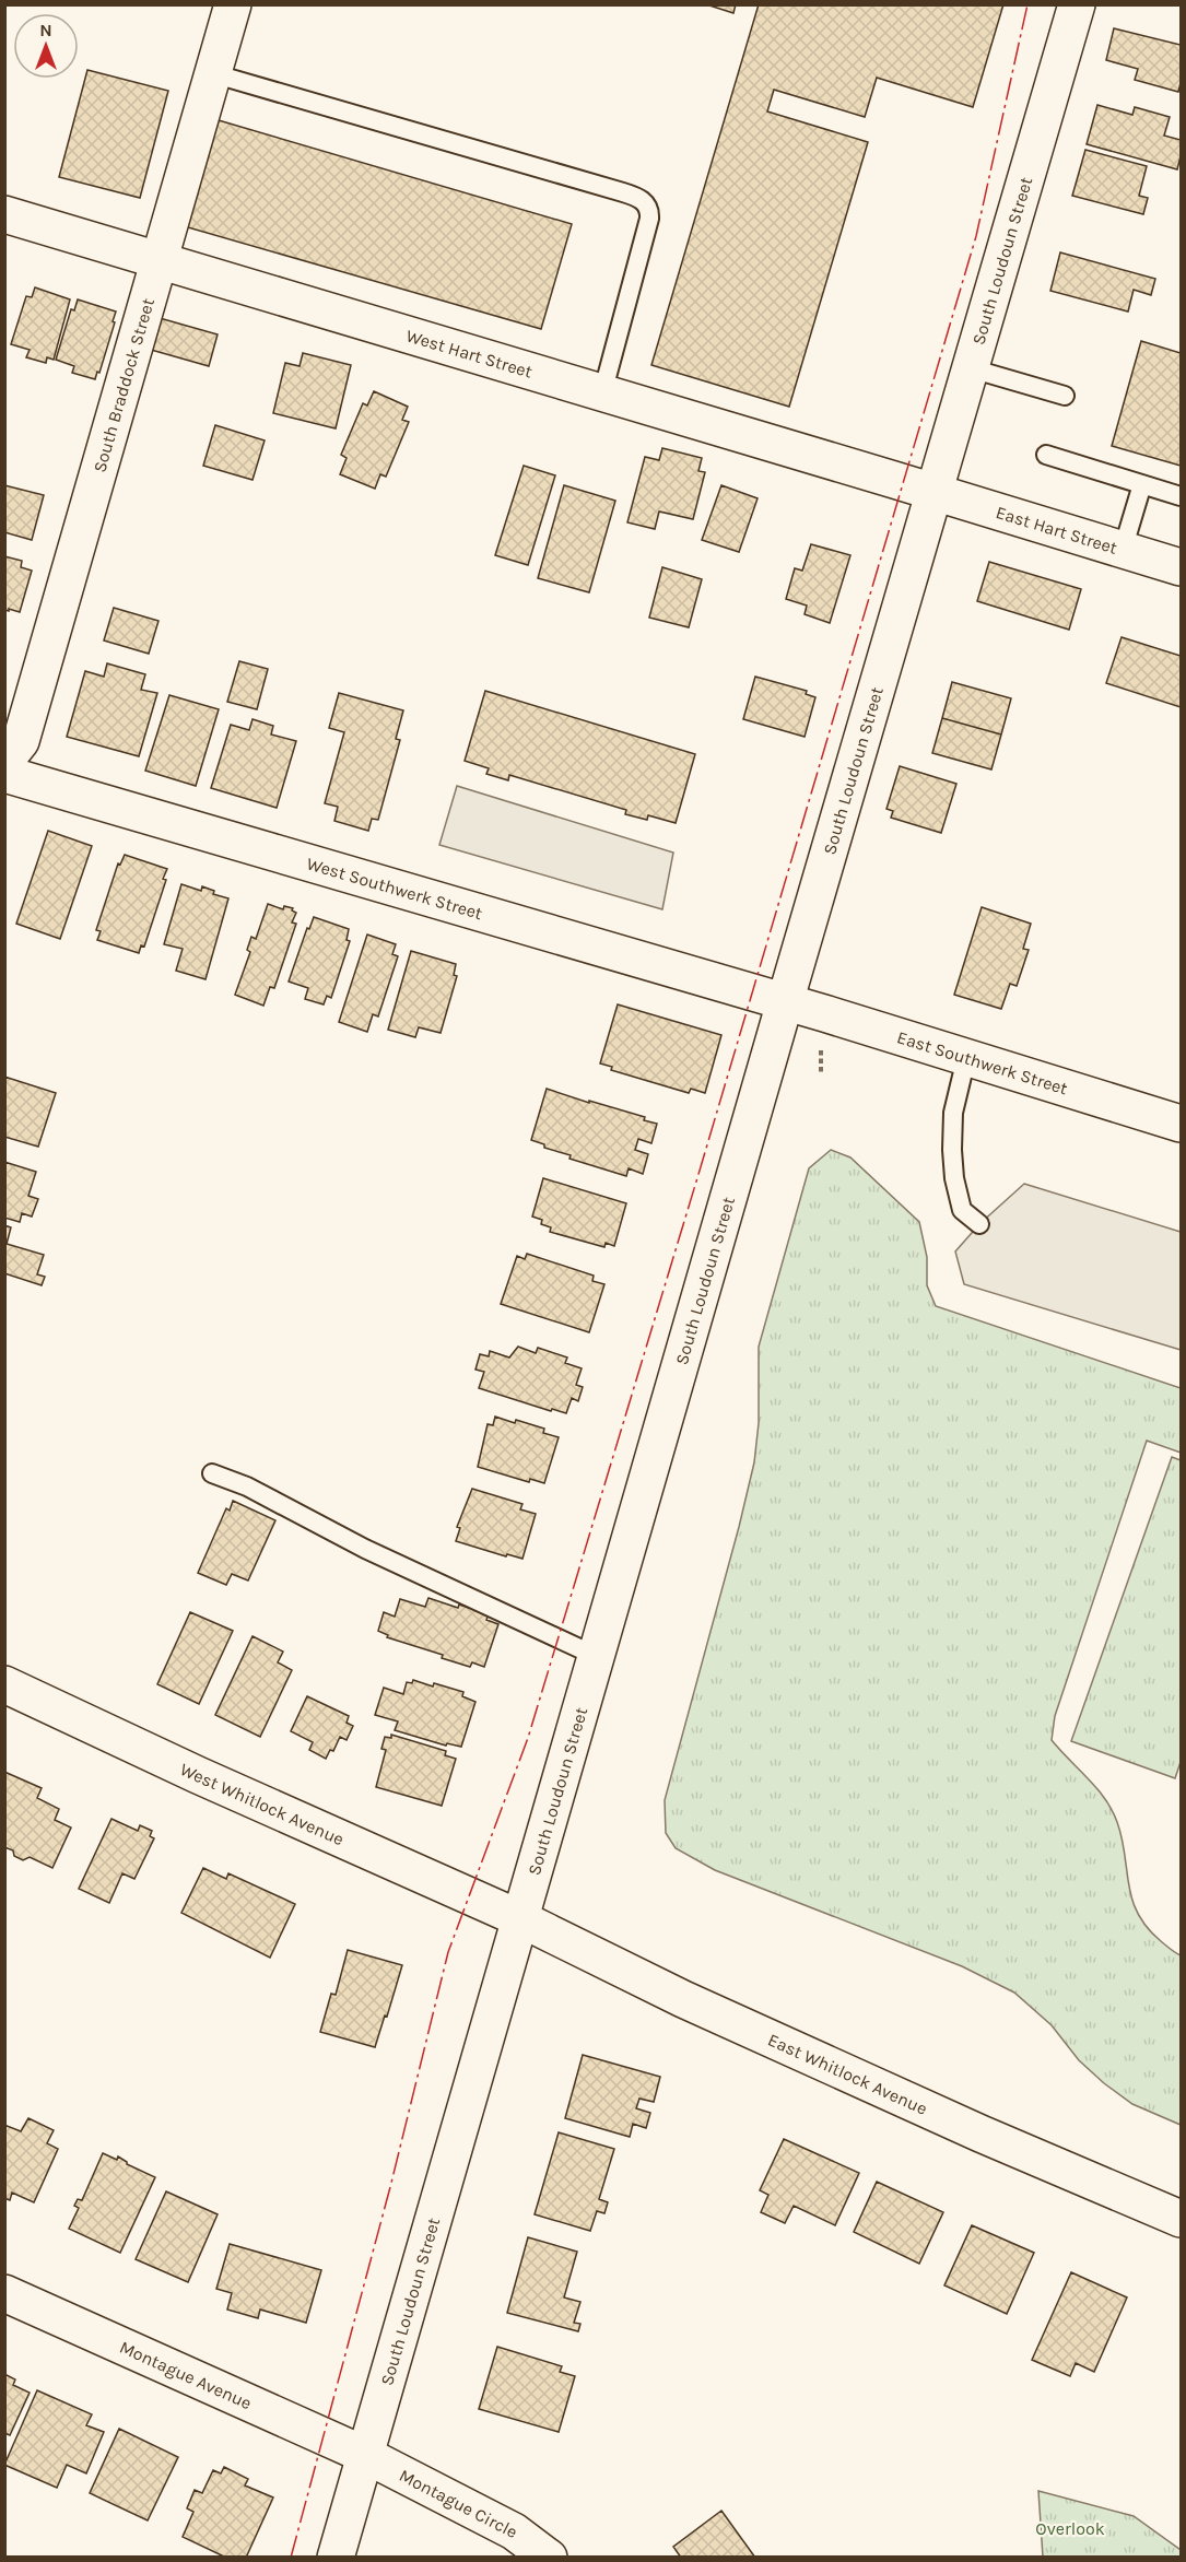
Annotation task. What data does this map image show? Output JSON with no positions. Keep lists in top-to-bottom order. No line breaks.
{"streets":{"street":["South Loudoun Street","West Hart Street","South Braddock Street","East Hart Street","West Southwerk Street","East Southwerk Street","West Whitlock Avenue","East Whitlock Avenue","Montague Avenue","Montague Circle"]},"crossings":[["South Loudoun Street","West Hart Street"],["South Loudoun Street","East Hart Street"],["South Loudoun Street","West Southwerk Street"],["South Loudoun Street","East Southwerk Street"],["South Loudoun Street","West Whitlock Avenue"],["South Loudoun Street","East Whitlock Avenue"],["South Loudoun Street","Montague Avenue"],["South Loudoun Street","Montague Circle"],["West Hart Street","South Braddock Street"],["West Hart Street","East Hart Street"],["West Southwerk Street","East Southwerk Street"],["West Whitlock Avenue","East Whitlock Avenue"],["Montague Avenue","Montague Circle"]],"parks":["Overlook"],"north":"top"}
